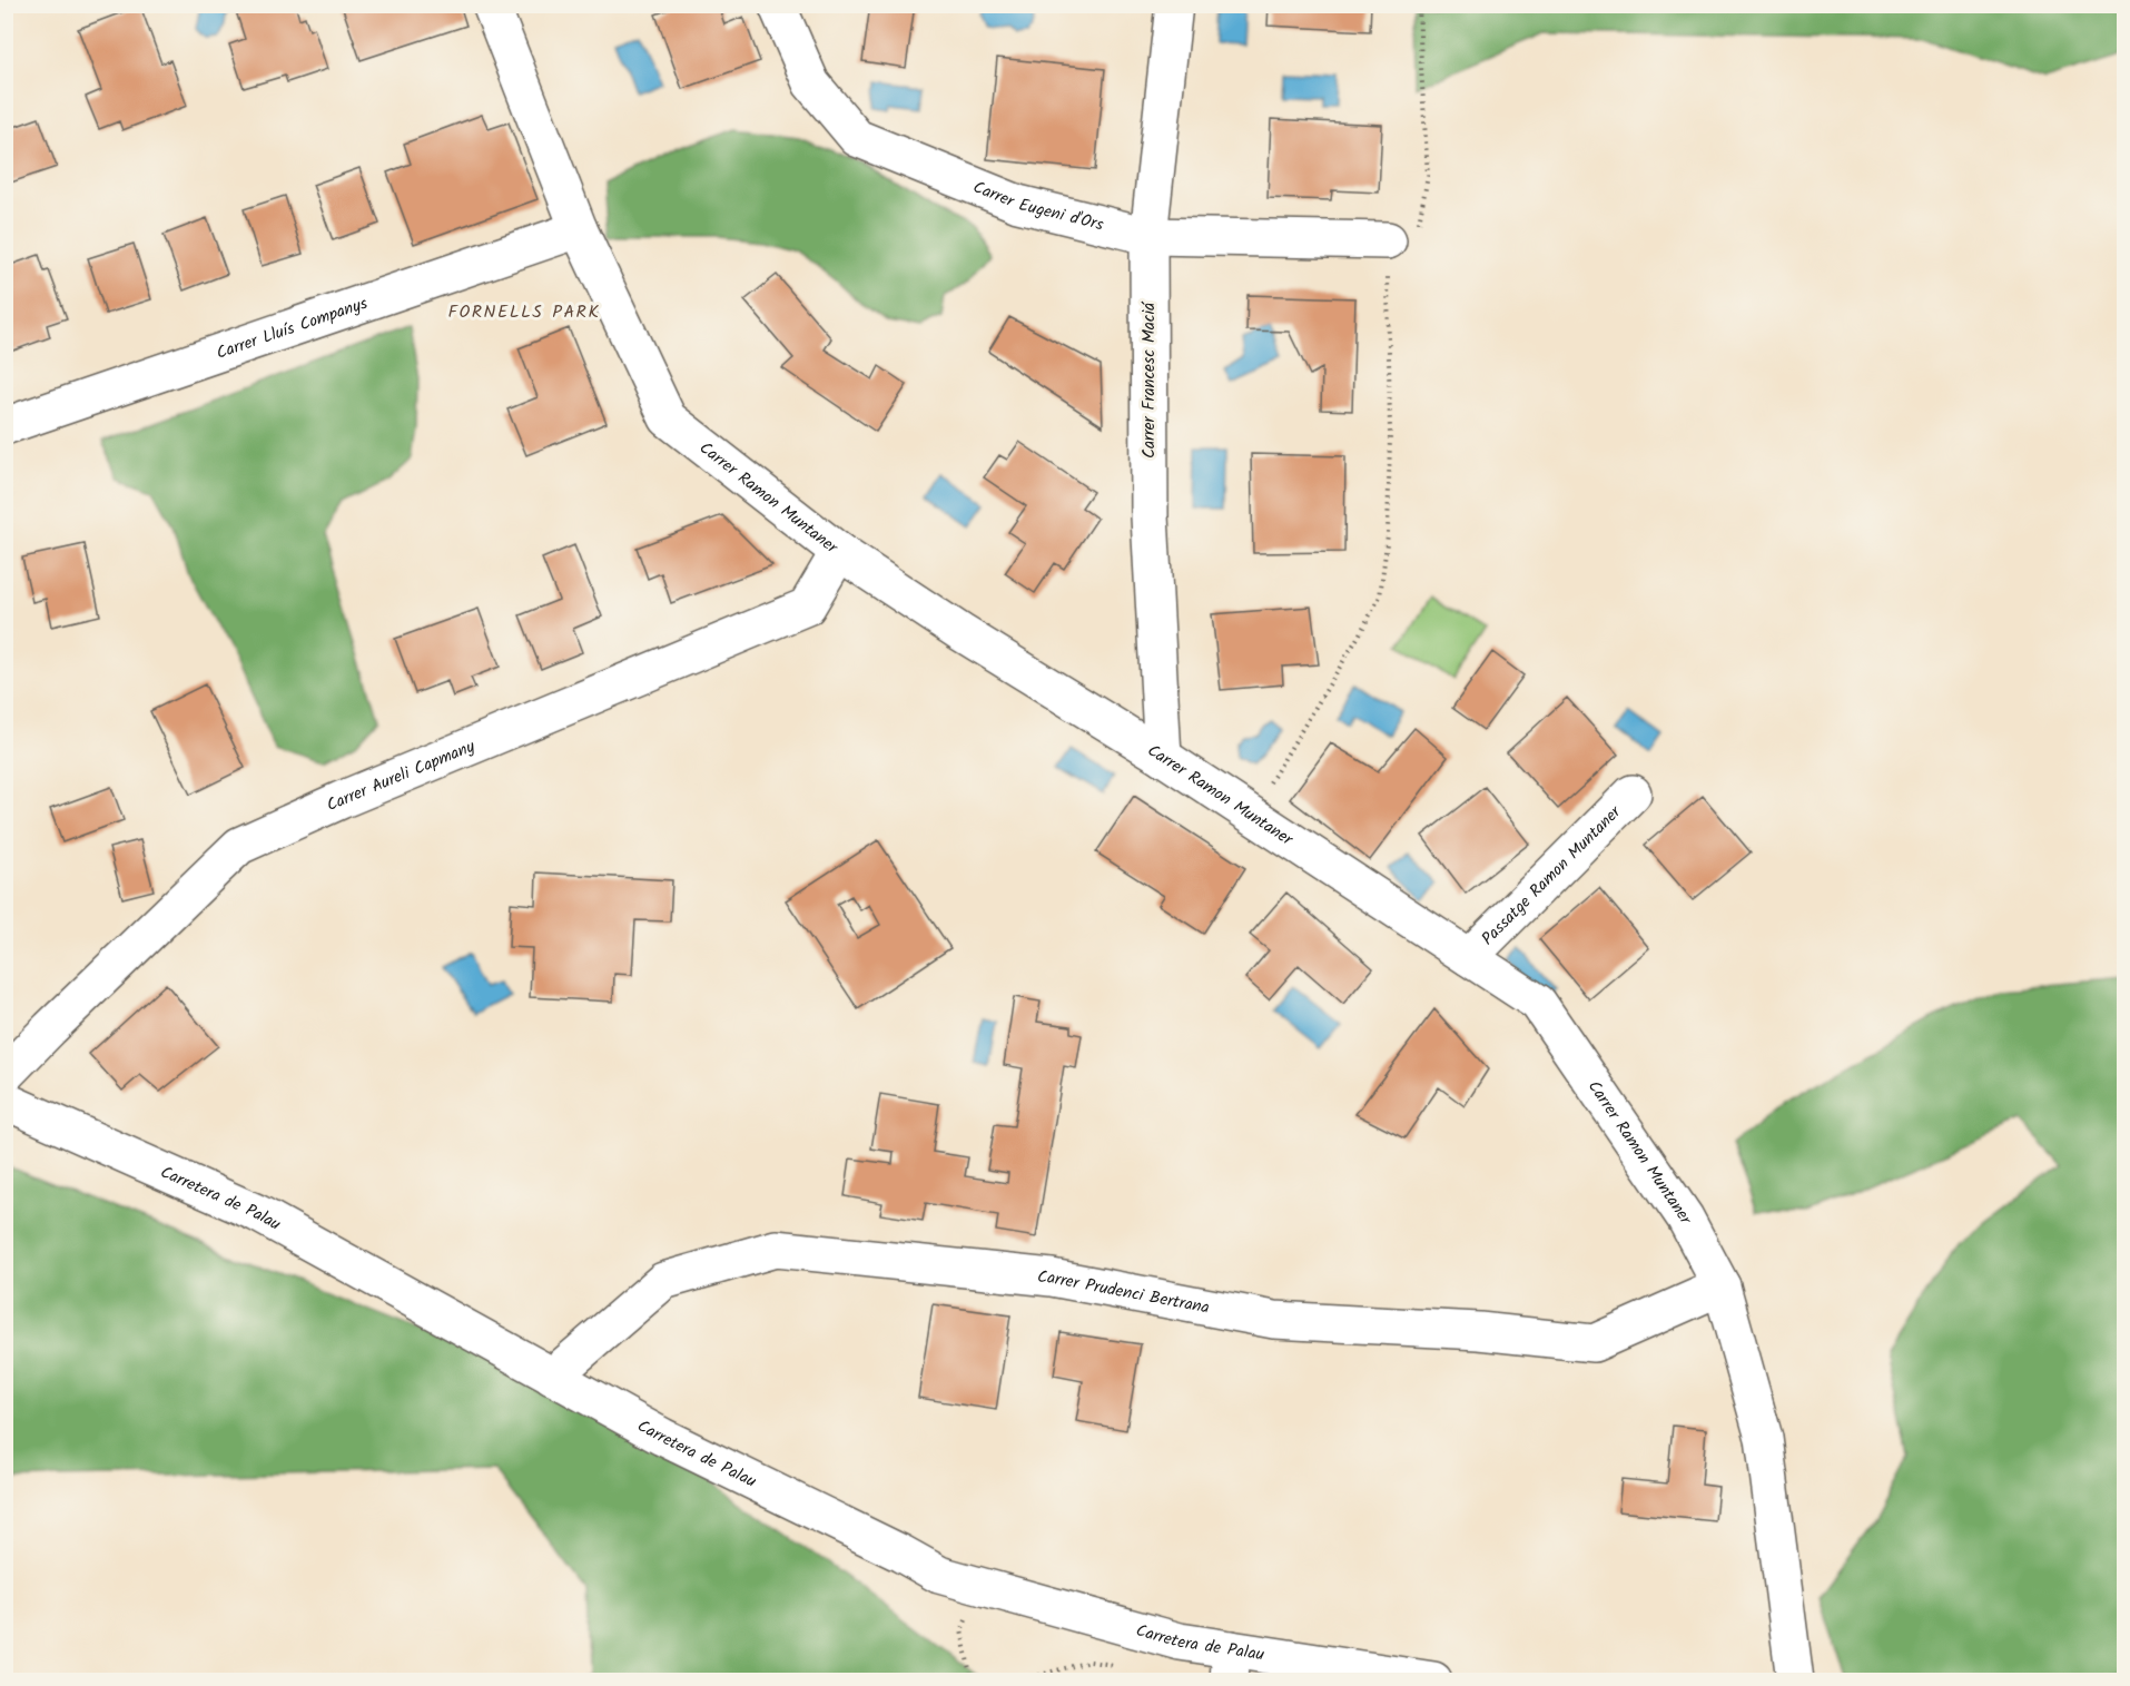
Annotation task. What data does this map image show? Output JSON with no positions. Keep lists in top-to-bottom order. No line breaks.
{"streets":{"street":["Carrer Eugeni d'Ors","Carrer Lluís Companys","Carrer Francesc Maciá","Carrer Ramon Muntaner","Carrer Aureli Capmany","Passatge Ramon Muntaner","Carretera de Palau","Carrer Prudenci Bertrana"]},"crossings":[["Carrer Eugeni d'Ors","Carrer Francesc Maciá"],["Carrer Lluís Companys","Carrer Ramon Muntaner"],["Carrer Francesc Maciá","Carrer Ramon Muntaner"],["Carrer Ramon Muntaner","Carrer Aureli Capmany"],["Carrer Ramon Muntaner","Passatge Ramon Muntaner"],["Carrer Ramon Muntaner","Carrer Prudenci Bertrana"],["Carretera de Palau","Carrer Prudenci Bertrana"]],"districts":["FORNELLS PARK"]}
